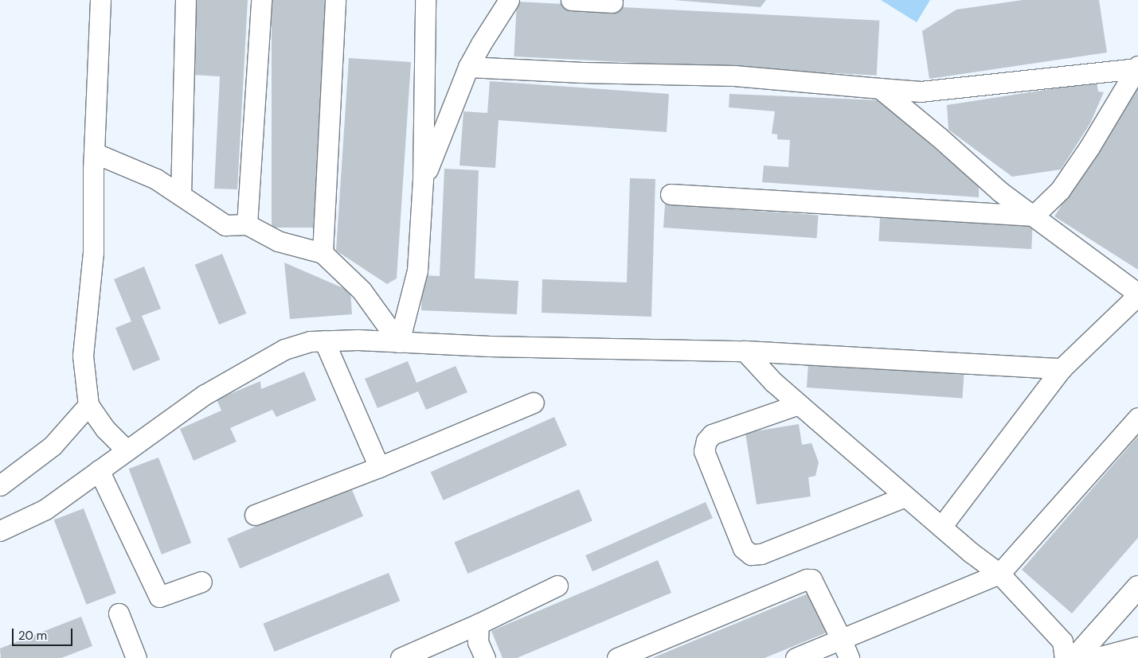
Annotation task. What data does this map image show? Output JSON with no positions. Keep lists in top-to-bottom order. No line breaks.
{"scale_bar":"20 m"}
